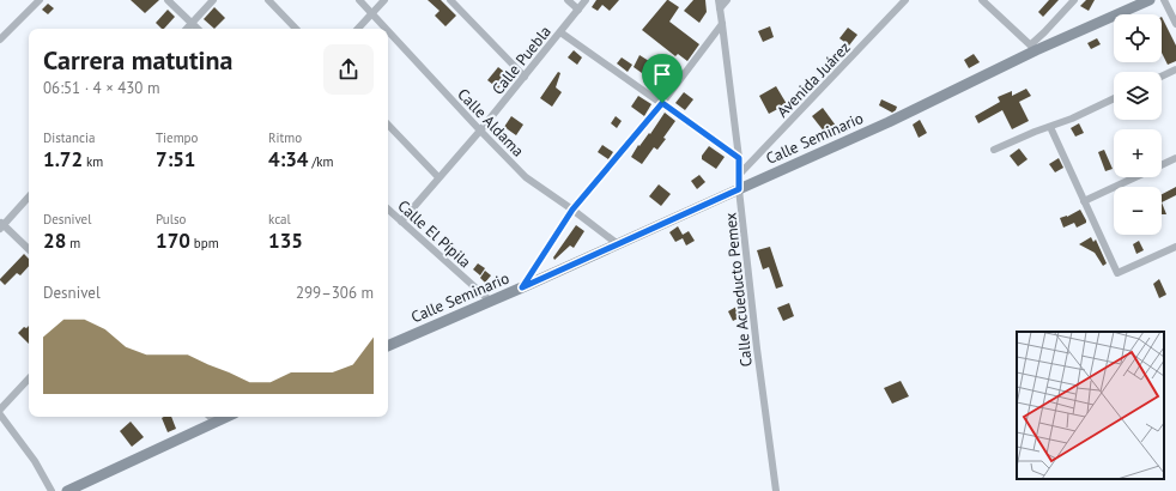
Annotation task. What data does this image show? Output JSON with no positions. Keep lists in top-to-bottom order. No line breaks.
{"streets":{"street":["Calle Puebla","Avenida Juárez","Calle Aldama","Calle Seminario","Calle El Pípila","Calle Acueducto Pemex"]},"crossings":[["Calle Puebla","Calle Aldama"],["Calle Puebla","Calle El Pípila"],["Avenida Juárez","Calle Acueducto Pemex"],["Calle Aldama","Calle Seminario"],["Calle Seminario","Calle El Pípila"],["Calle Seminario","Calle Acueducto Pemex"]],"page":{"map_buttons":["+","−"],"heading":["Carrera matutina","06:51 · 4 × 430 m"],"stats":[["Distancia","1.72 km"],["Tiempo","7:51"],["Ritmo","4:34 /km"],["Desnivel","28 m"],["Pulso","170 bpm"],["kcal","135"]],"chart":["Desnivel","299–306 m"]}}
